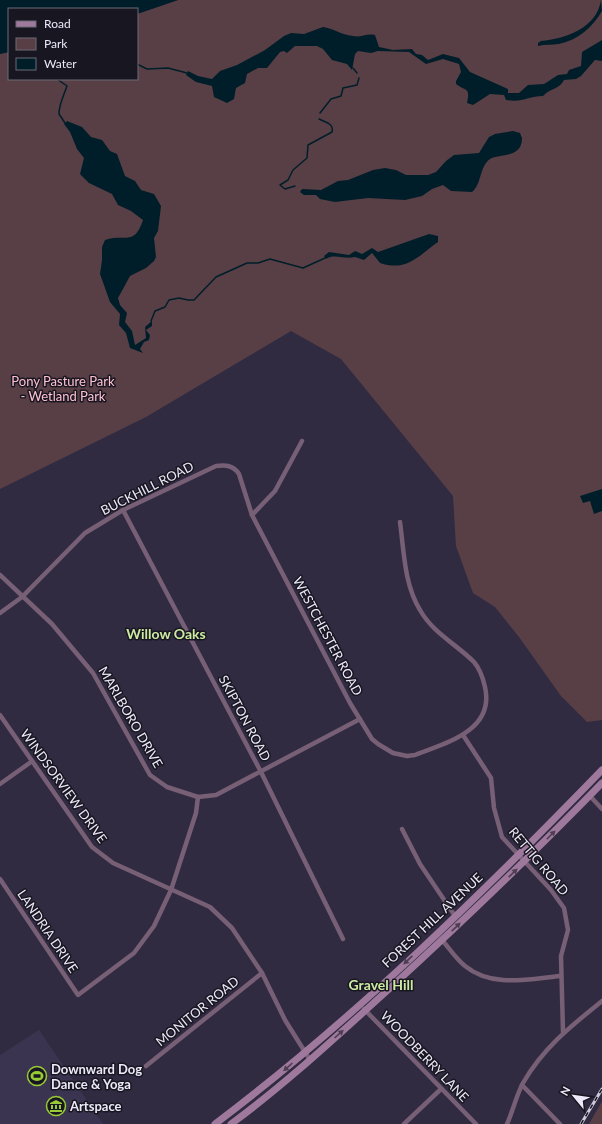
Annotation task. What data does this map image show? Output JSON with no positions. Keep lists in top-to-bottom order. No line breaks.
{"streets":{"main road":["FOREST HILL AVENUE"],"street":["BUCKHILL ROAD","WESTCHESTER ROAD","MARLBORO DRIVE","SKIPTON ROAD","WINDSORVIEW DRIVE","RETTIG ROAD","LANDRIA DRIVE","MONITOR ROAD","WOODBERRY LANE"]},"crossings":[["BUCKHILL ROAD","WESTCHESTER ROAD"],["BUCKHILL ROAD","MARLBORO DRIVE"],["BUCKHILL ROAD","SKIPTON ROAD"],["WESTCHESTER ROAD","RETTIG ROAD"],["WINDSORVIEW DRIVE","FOREST HILL AVENUE"],["WINDSORVIEW DRIVE","LANDRIA DRIVE"],["WINDSORVIEW DRIVE","MONITOR ROAD"],["RETTIG ROAD","FOREST HILL AVENUE"],["FOREST HILL AVENUE","WOODBERRY LANE"]],"districts":["Willow Oaks","Gravel Hill"],"parks":["Pony Pasture Park - Wetland Park"],"places":{"sports":["Downward Dog Dance & Yoga"],"museum":["Artspace"]},"legend":["Road","Park","Water"],"north":"top left"}
